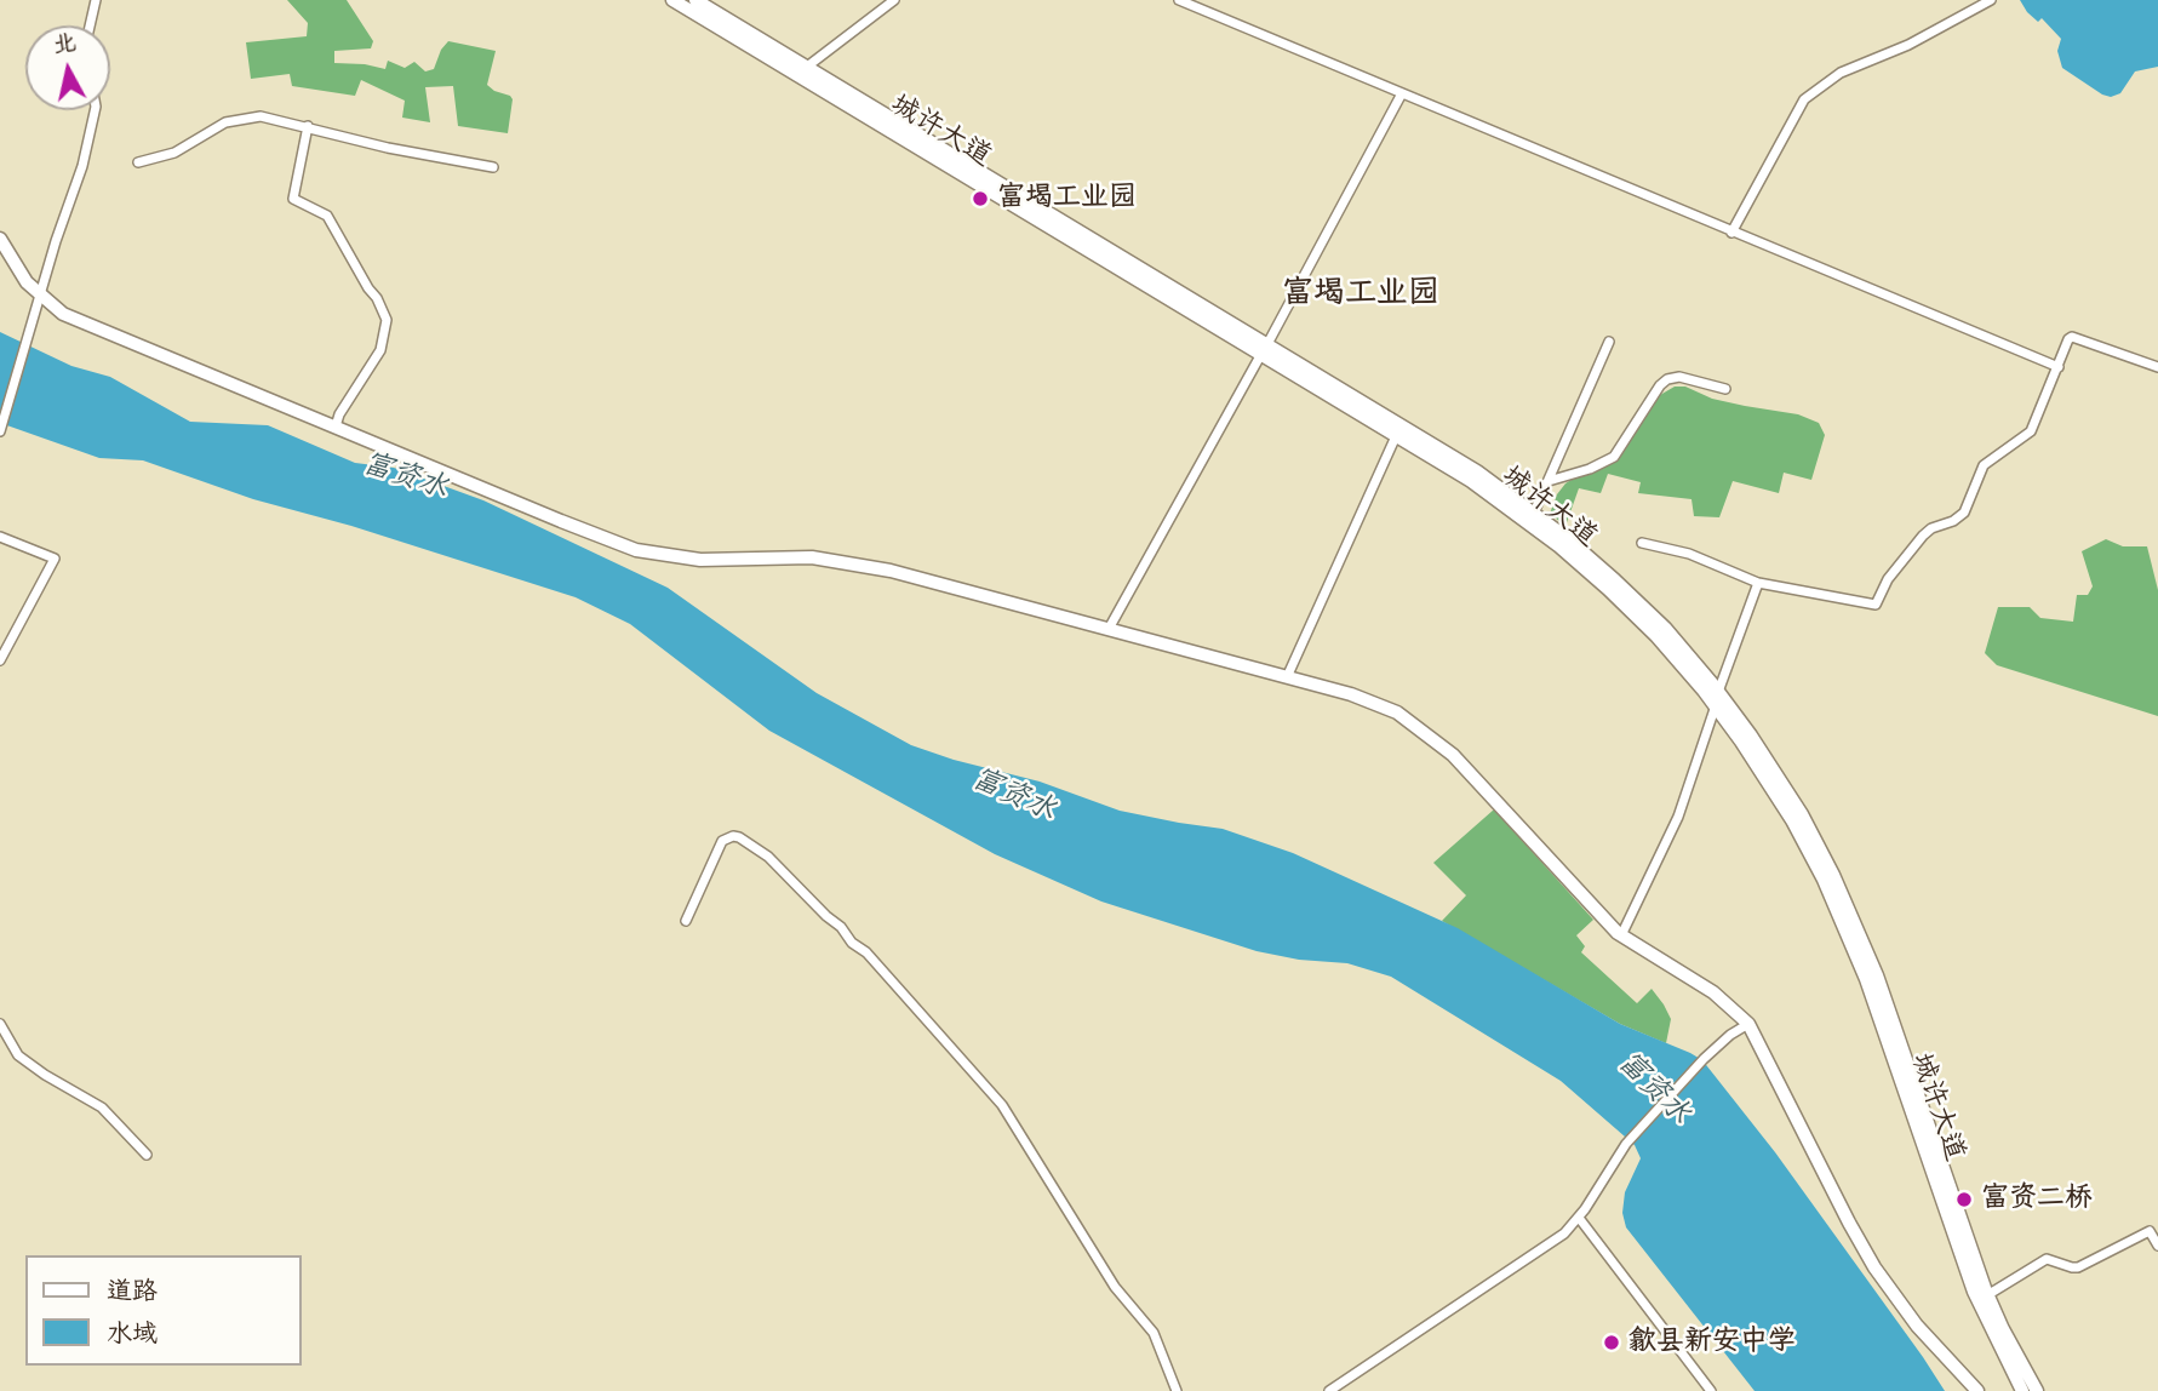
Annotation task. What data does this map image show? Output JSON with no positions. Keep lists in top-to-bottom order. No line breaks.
{"streets":{"main road":["城许大道"]},"districts":["富堨工业园"],"water":["富资水"],"places":["富堨工业园","富资二桥","歙县新安中学"],"legend":["道路","水域"],"north":"top"}
